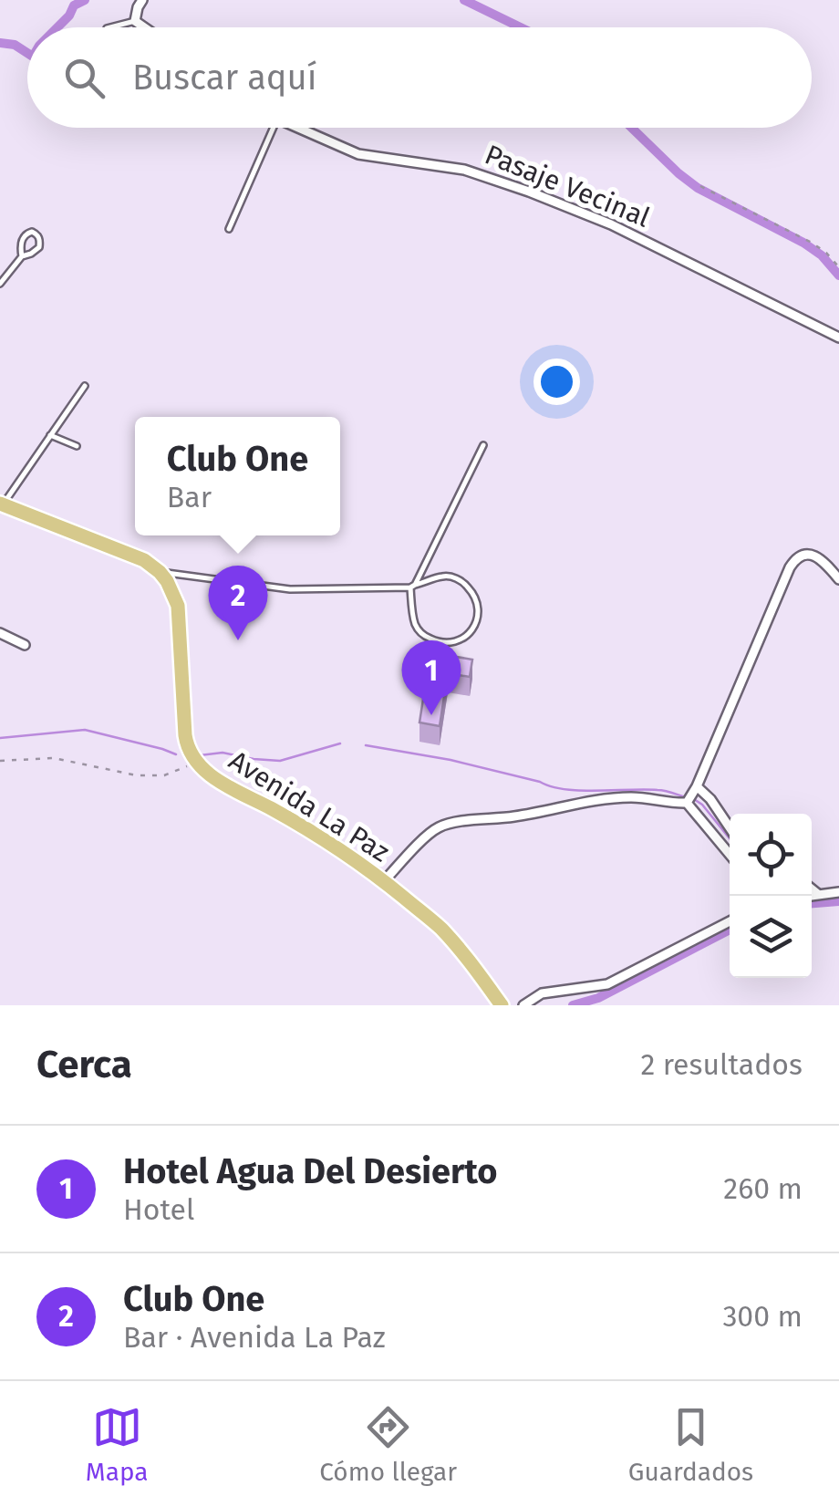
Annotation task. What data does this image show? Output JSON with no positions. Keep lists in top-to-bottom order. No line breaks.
{"streets":{"main road":["Avenida La Paz"],"street":["Pasaje Vecinal"]},"page":{"search":"Buscar aquí","popup":["Club One","Bar"],"pins":["2","1"],"heading":["Cerca","2 resultados"],"list":[{"mark":"1","name":"Hotel Agua Del Desierto","note":"Hotel","value":"260 m"},{"mark":"2","name":"Club One","note":"Bar · Avenida La Paz","value":"300 m"}],"nav":["Mapa","Cómo llegar","Guardados"]}}
